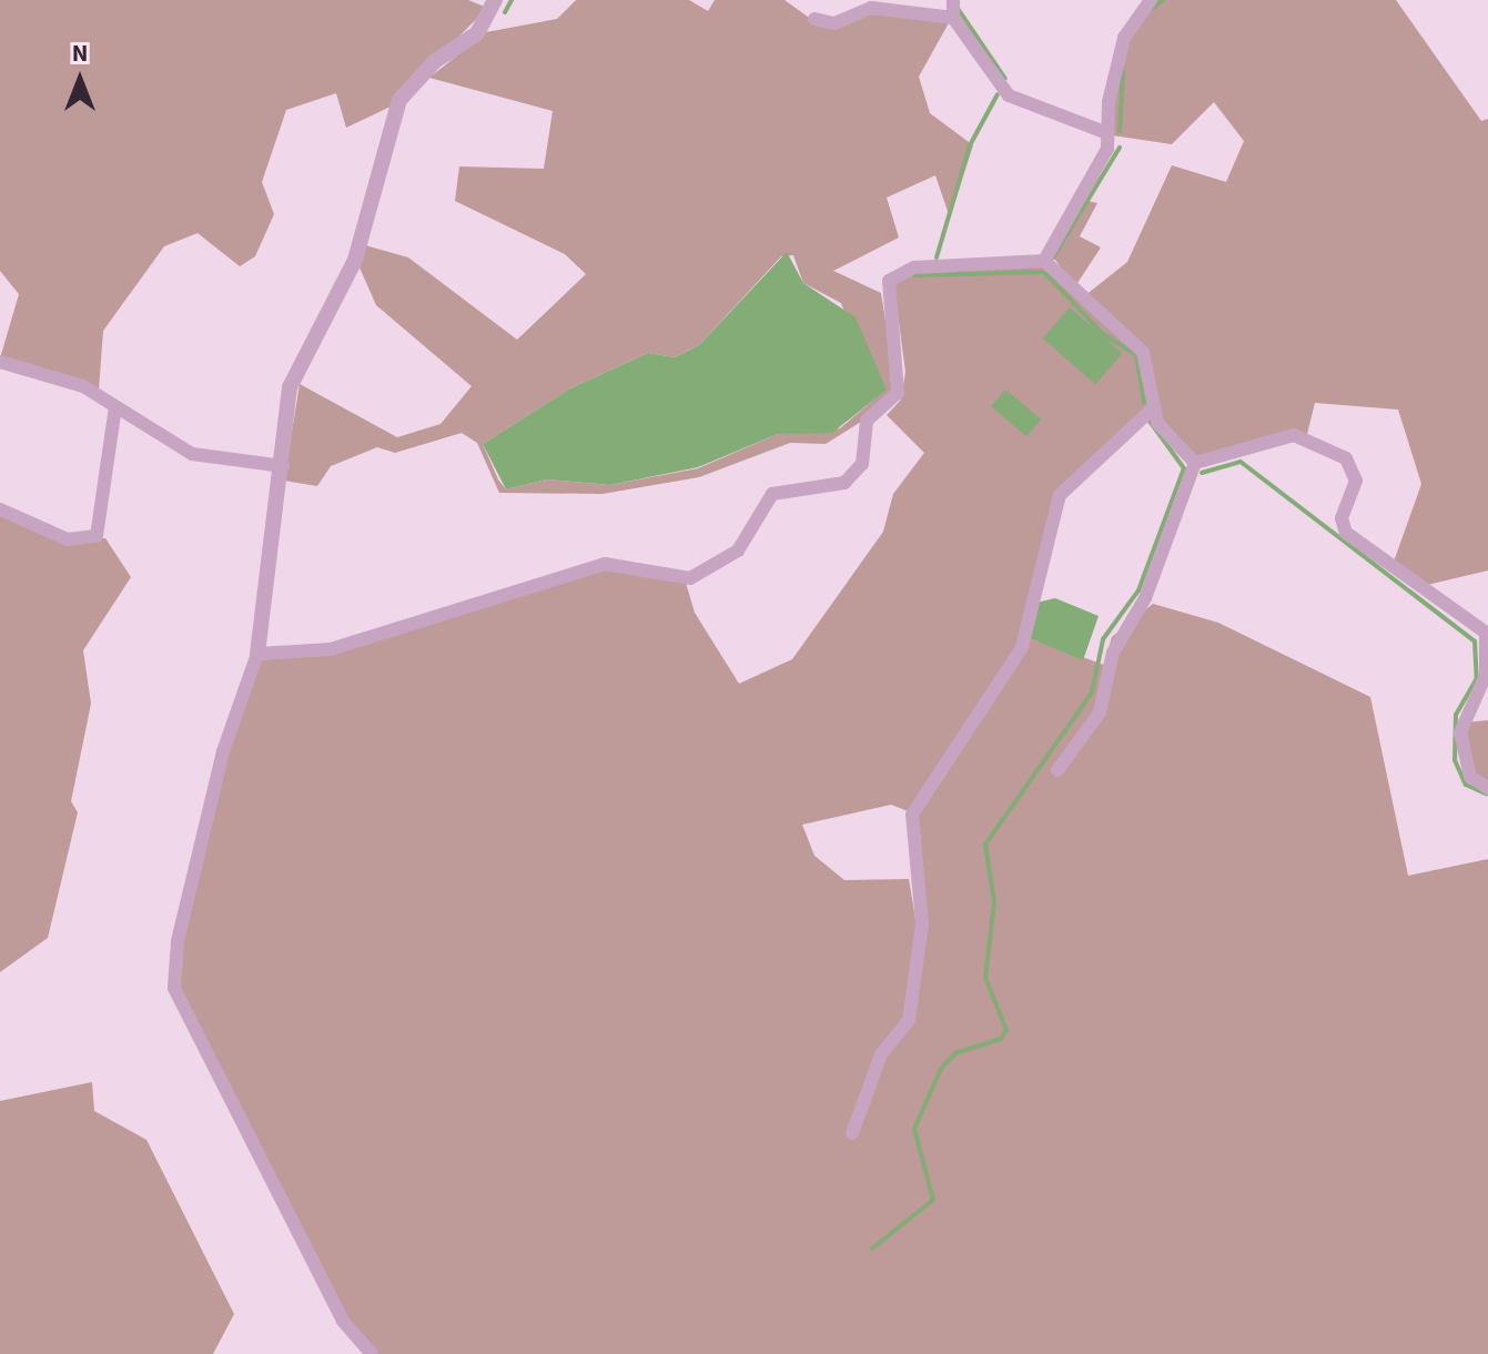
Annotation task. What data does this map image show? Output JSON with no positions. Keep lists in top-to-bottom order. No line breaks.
{"north":"top"}
